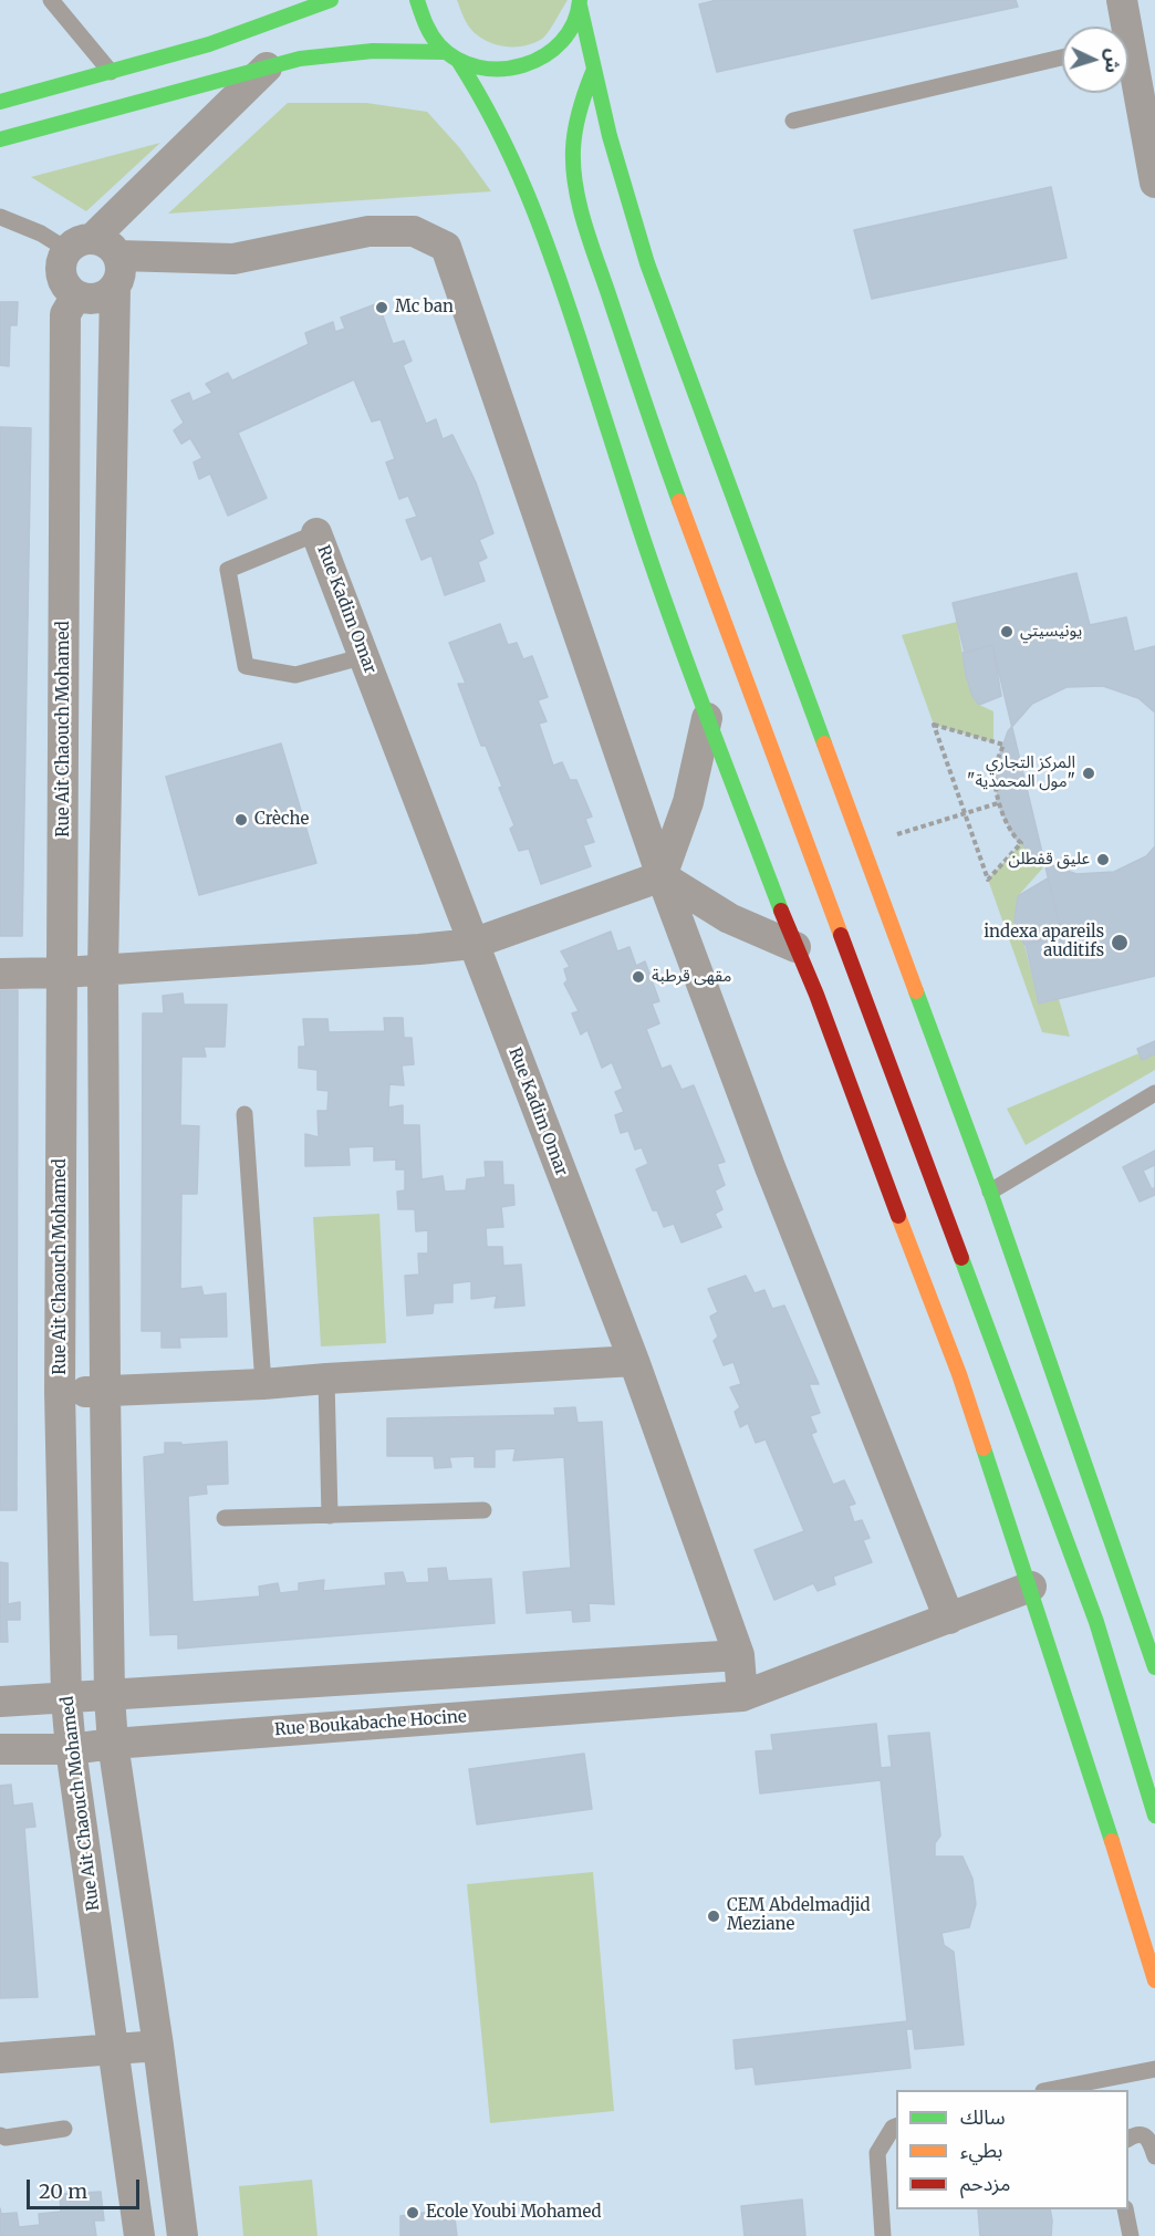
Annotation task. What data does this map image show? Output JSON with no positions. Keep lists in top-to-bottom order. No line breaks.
{"streets":{"street":["Rue Kadim Omar","Rue Ait Chaouch Mohamed","Rue Boukabache Hocine"]},"crossings":[["Rue Kadim Omar","Rue Boukabache Hocine"],["Rue Ait Chaouch Mohamed","Rue Boukabache Hocine"]],"places":["Mc ban","يونيسيتي","المركز التجاري \"مول المحمدية\"","Crèche","عليق قفطلن","indexa apareils auditifs","مقهى قرطبة","CEM Abdelmadjid Meziane","Ecole Youbi Mohamed"],"legend":["سالك","بطيء","مزدحم"],"scale_bar":"20 m","north":"right"}
